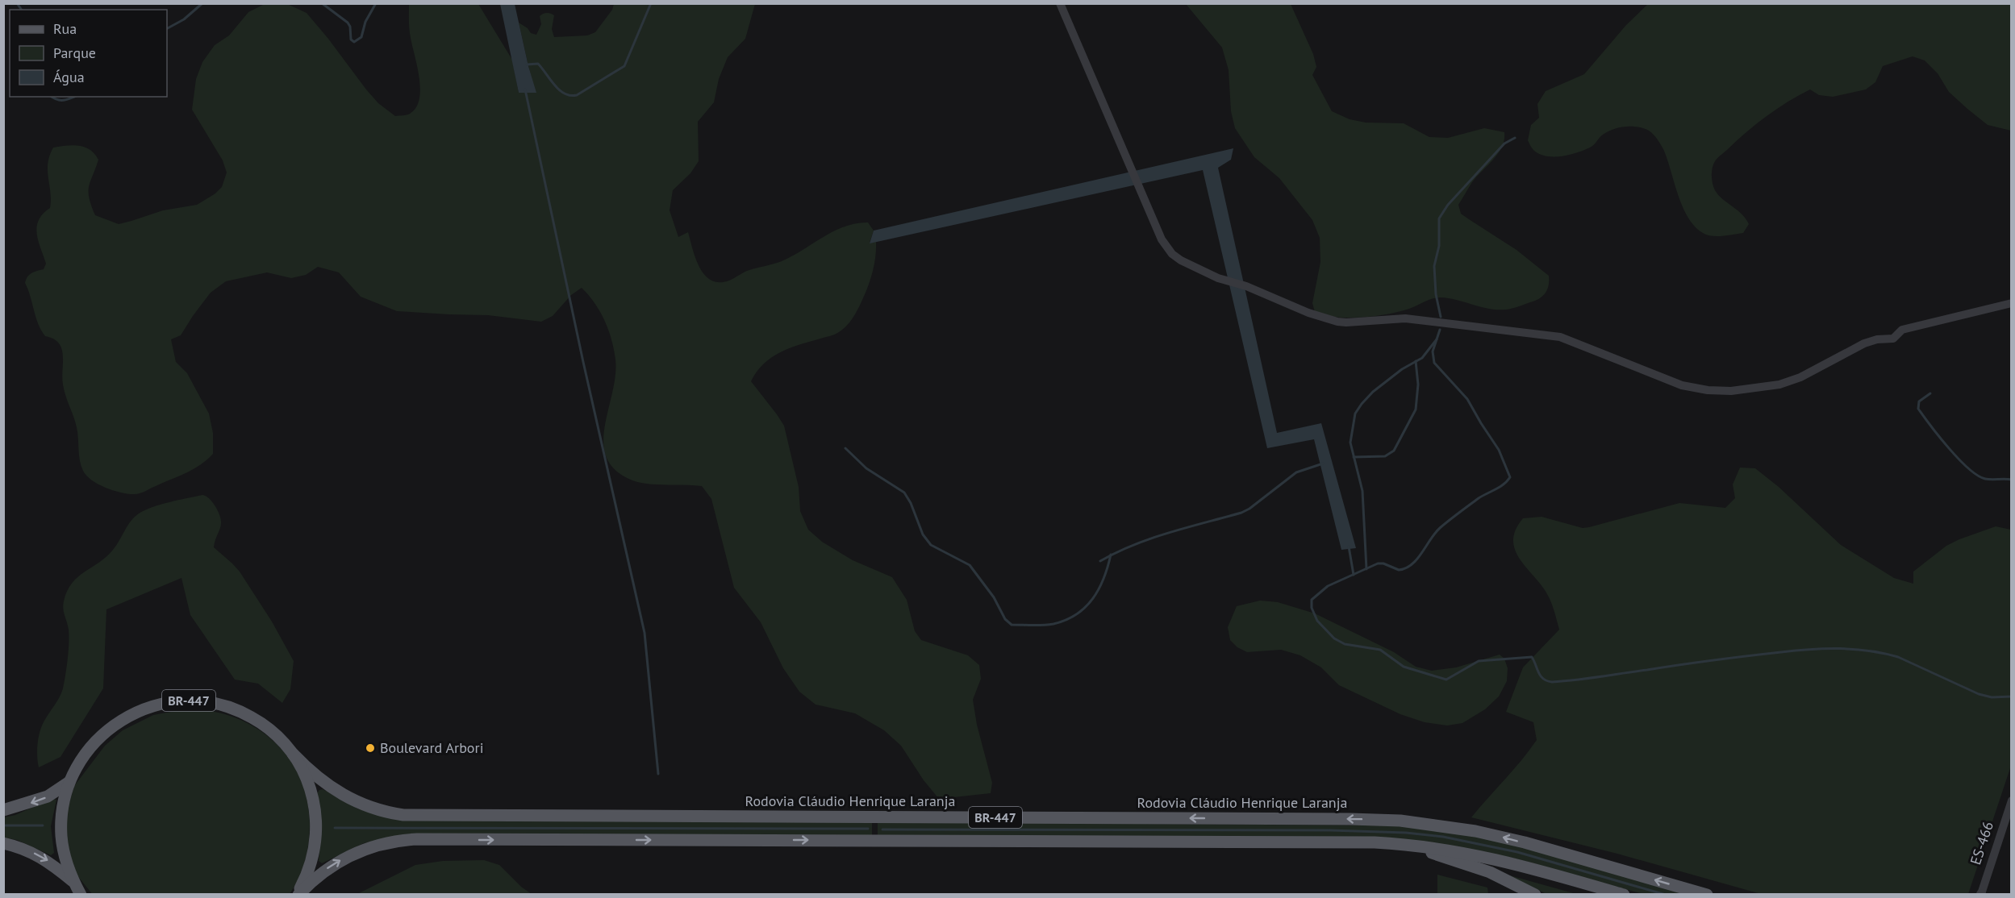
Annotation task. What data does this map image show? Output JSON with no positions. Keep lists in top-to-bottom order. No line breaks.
{"streets":{"main road":["BR-447","Rodovia Cláudio Henrique Laranja"],"street":["ES-466"]},"crossings":[["BR-447","Rodovia Cláudio Henrique Laranja"]],"places":["Boulevard Arbori"],"legend":["Rua","Parque","Água"]}
